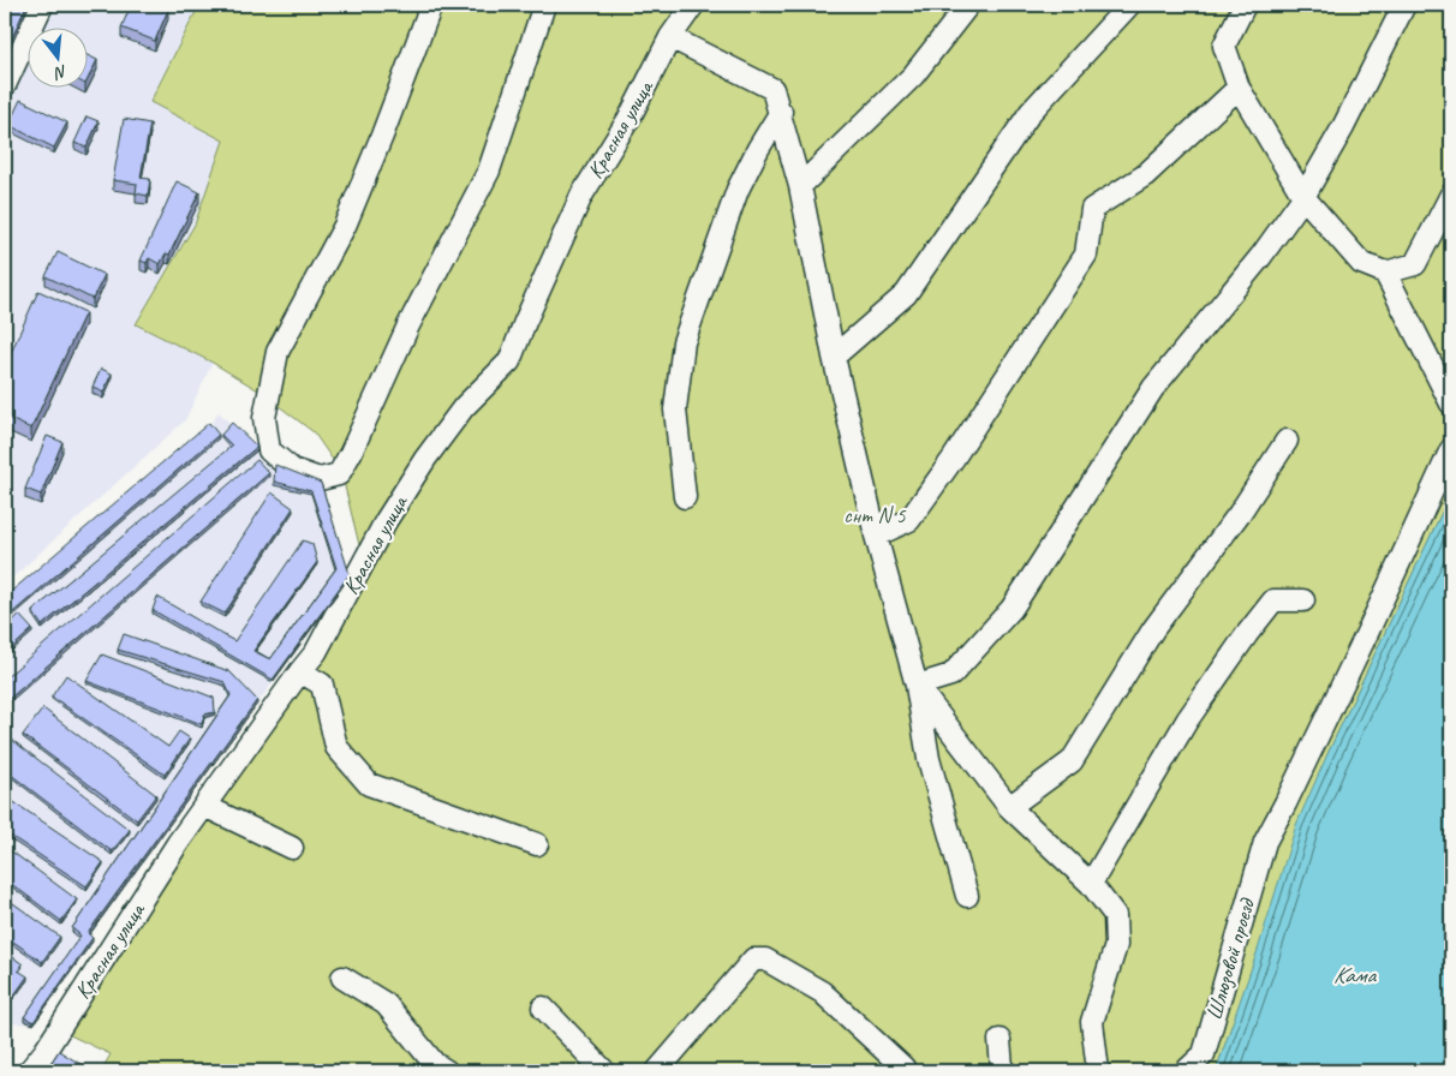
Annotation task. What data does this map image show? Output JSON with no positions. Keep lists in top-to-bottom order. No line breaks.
{"streets":{"street":["Красная улица","Шлюзовой проезд"]},"water":["Кама"],"parks":["снт N 5"],"north":"bottom"}
